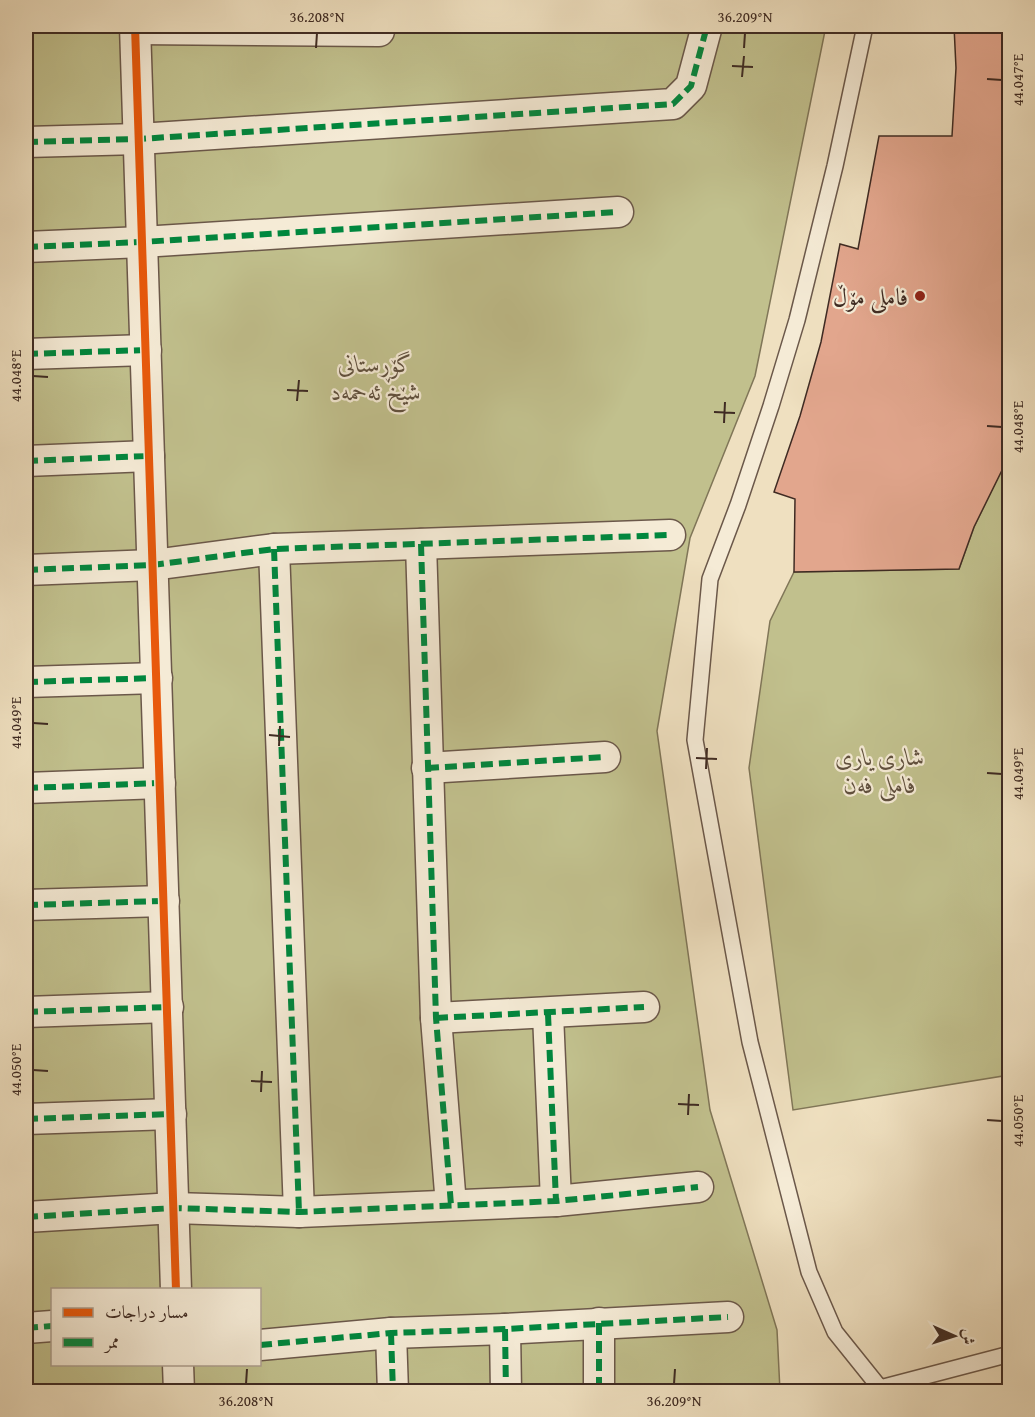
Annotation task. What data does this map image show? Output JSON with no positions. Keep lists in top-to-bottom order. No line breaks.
{"parks":["گۆڕستانی شێخ ئەحمەد","شاری یاری فاملی فەن"],"places":["فاملی مۆڵ"],"legend":["مسار دراجات","ممر"],"north":"right","coordinates":["36.208°N","36.209°N","44.047°E","44.048°E","44.049°E","44.050°E"]}
